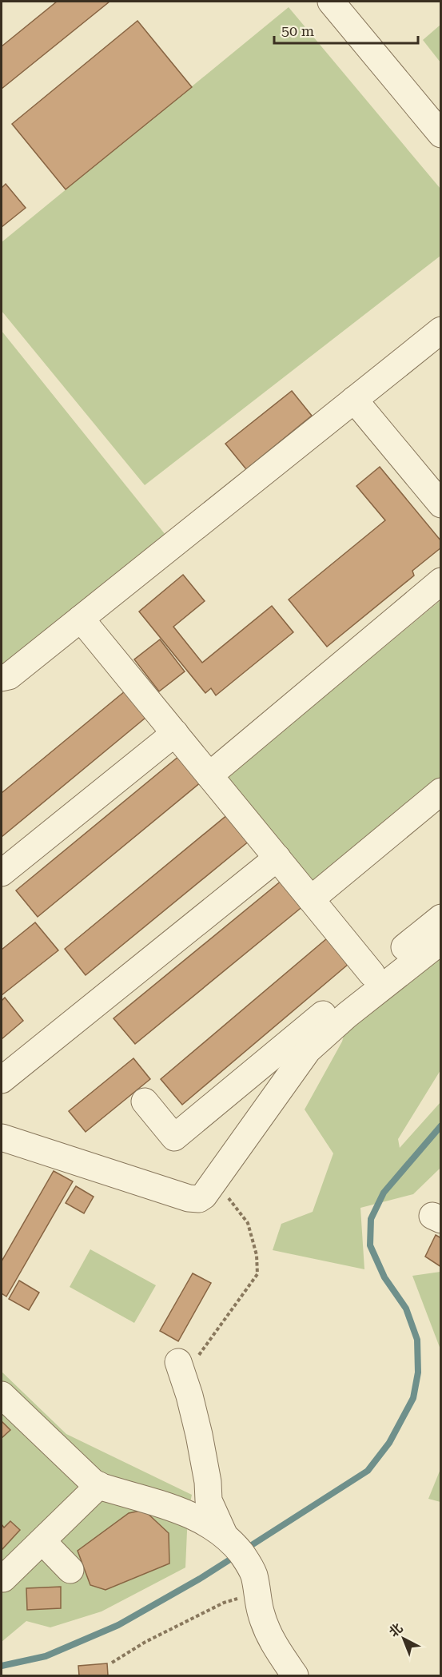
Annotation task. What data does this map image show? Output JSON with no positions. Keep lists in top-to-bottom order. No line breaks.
{"scale_bar":"50 m","north":"top left"}
